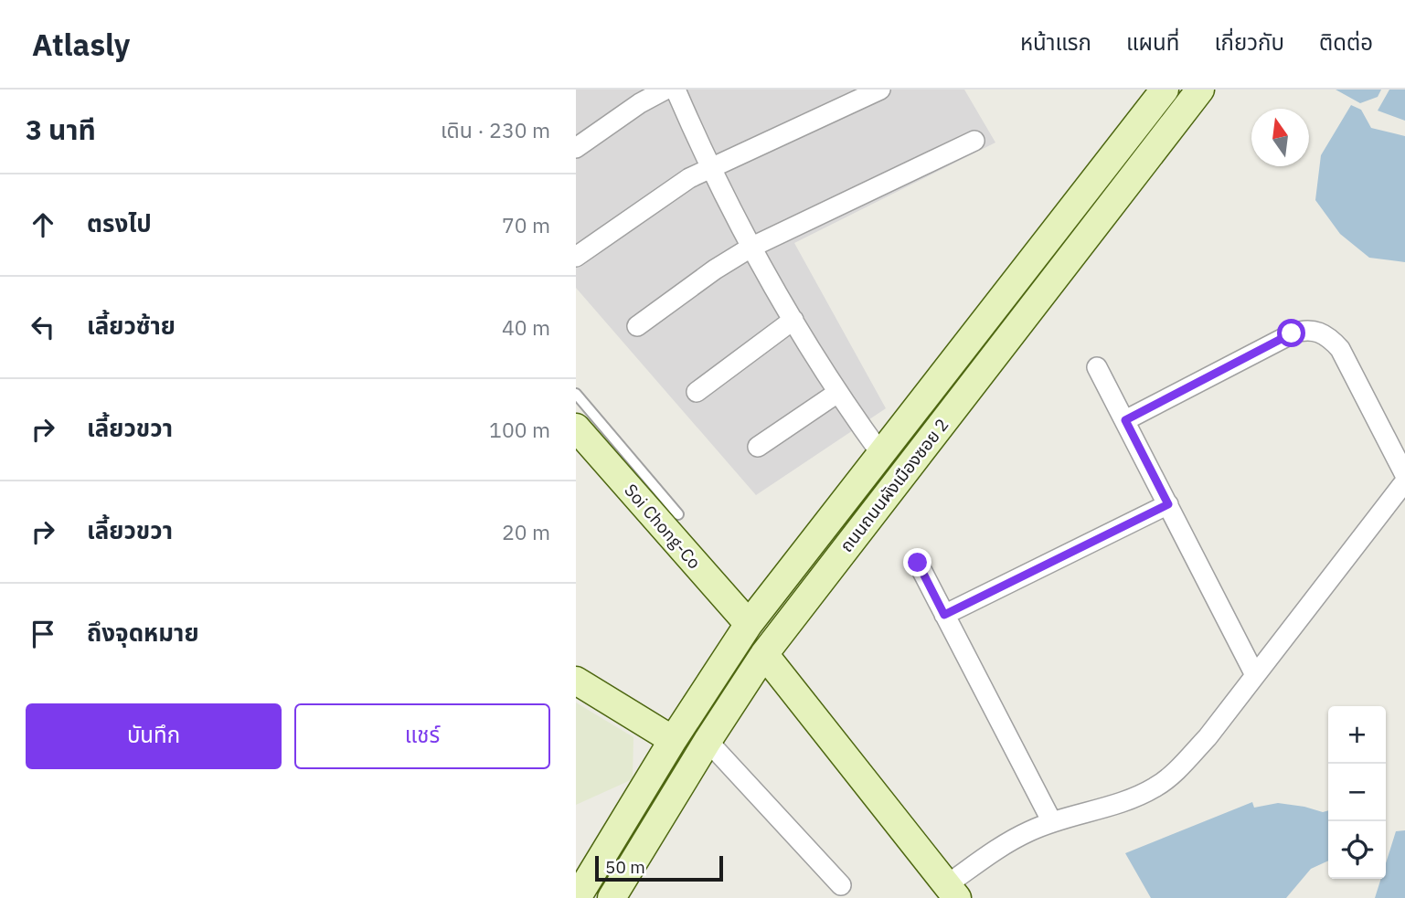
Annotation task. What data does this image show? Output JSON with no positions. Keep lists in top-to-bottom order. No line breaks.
{"streets":{"main road":["ถนนถนนผังเมืองซอย 2","Soi Chong-Co"]},"crossings":[["ถนนถนนผังเมืองซอย 2","Soi Chong-Co"]],"scale_bar":"50 m","north":"top","page":{"header":"Atlasly","nav":["หน้าแรก","แผนที่","เกี่ยวกับ","ติดต่อ"],"heading":["3 นาที","เดิน · 230 m"],"list":[["ตรงไป","70 m"],["เลี้ยวซ้าย","40 m"],["เลี้ยวขวา","100 m"],["เลี้ยวขวา","20 m"],"ถึงจุดหมาย"],"buttons":["บันทึก","แชร์"],"map_buttons":["+","−"],"scale":"50 m"}}
